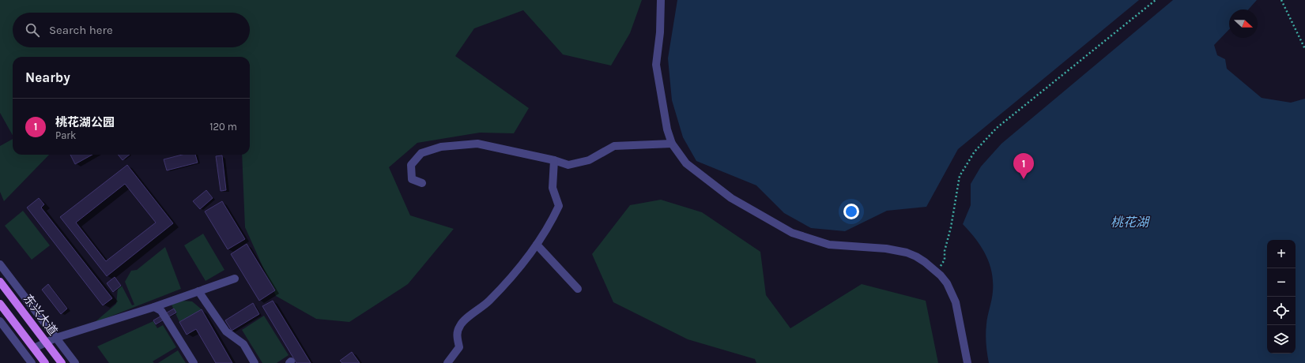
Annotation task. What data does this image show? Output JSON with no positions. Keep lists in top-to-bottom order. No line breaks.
{"streets":{"main road":["东兴大道"]},"water":["桃花湖"],"north":"right","page":{"search":"Search here","heading":"Nearby","list":[{"mark":"1","name":"桃花湖公园","note":"Park","value":"120 m"}],"pins":"1","map_buttons":["+","−"]}}
